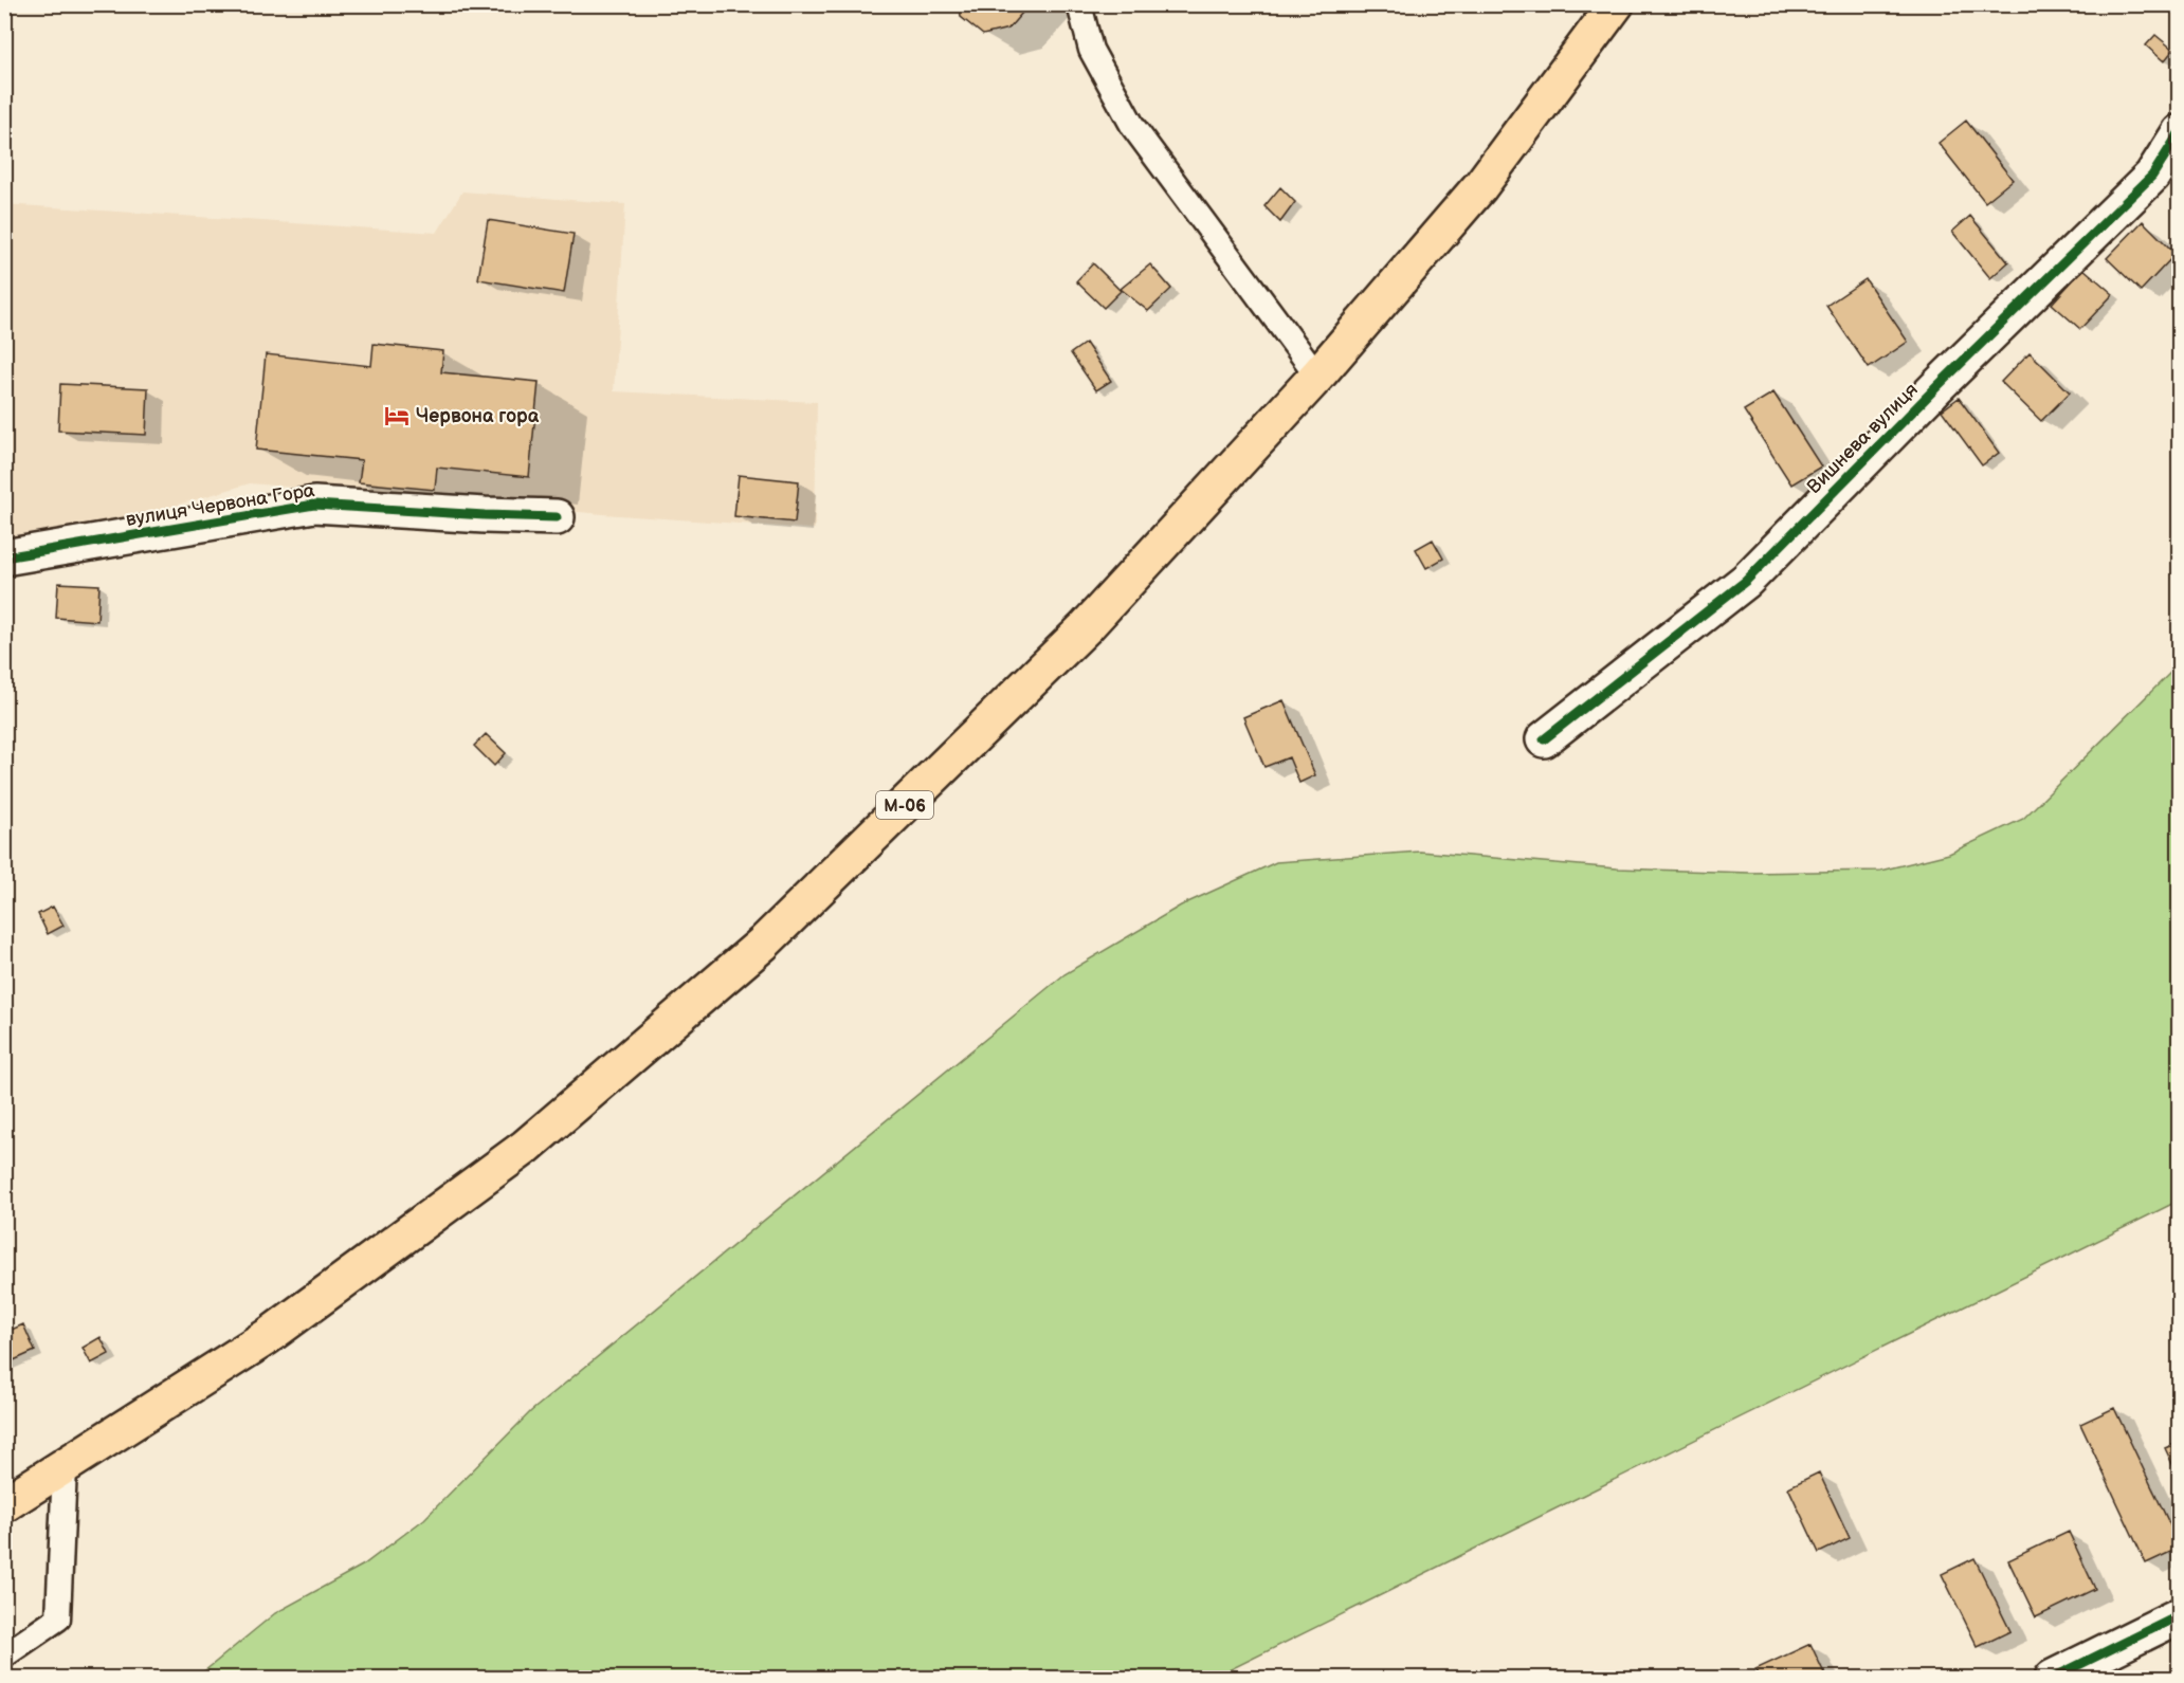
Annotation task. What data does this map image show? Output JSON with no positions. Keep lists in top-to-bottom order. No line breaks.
{"streets":{"highway":["М-06"],"street":["Вишнева вулиця","вулиця Червона Гора"]},"places":{"hotel":["Червона гора"]}}
